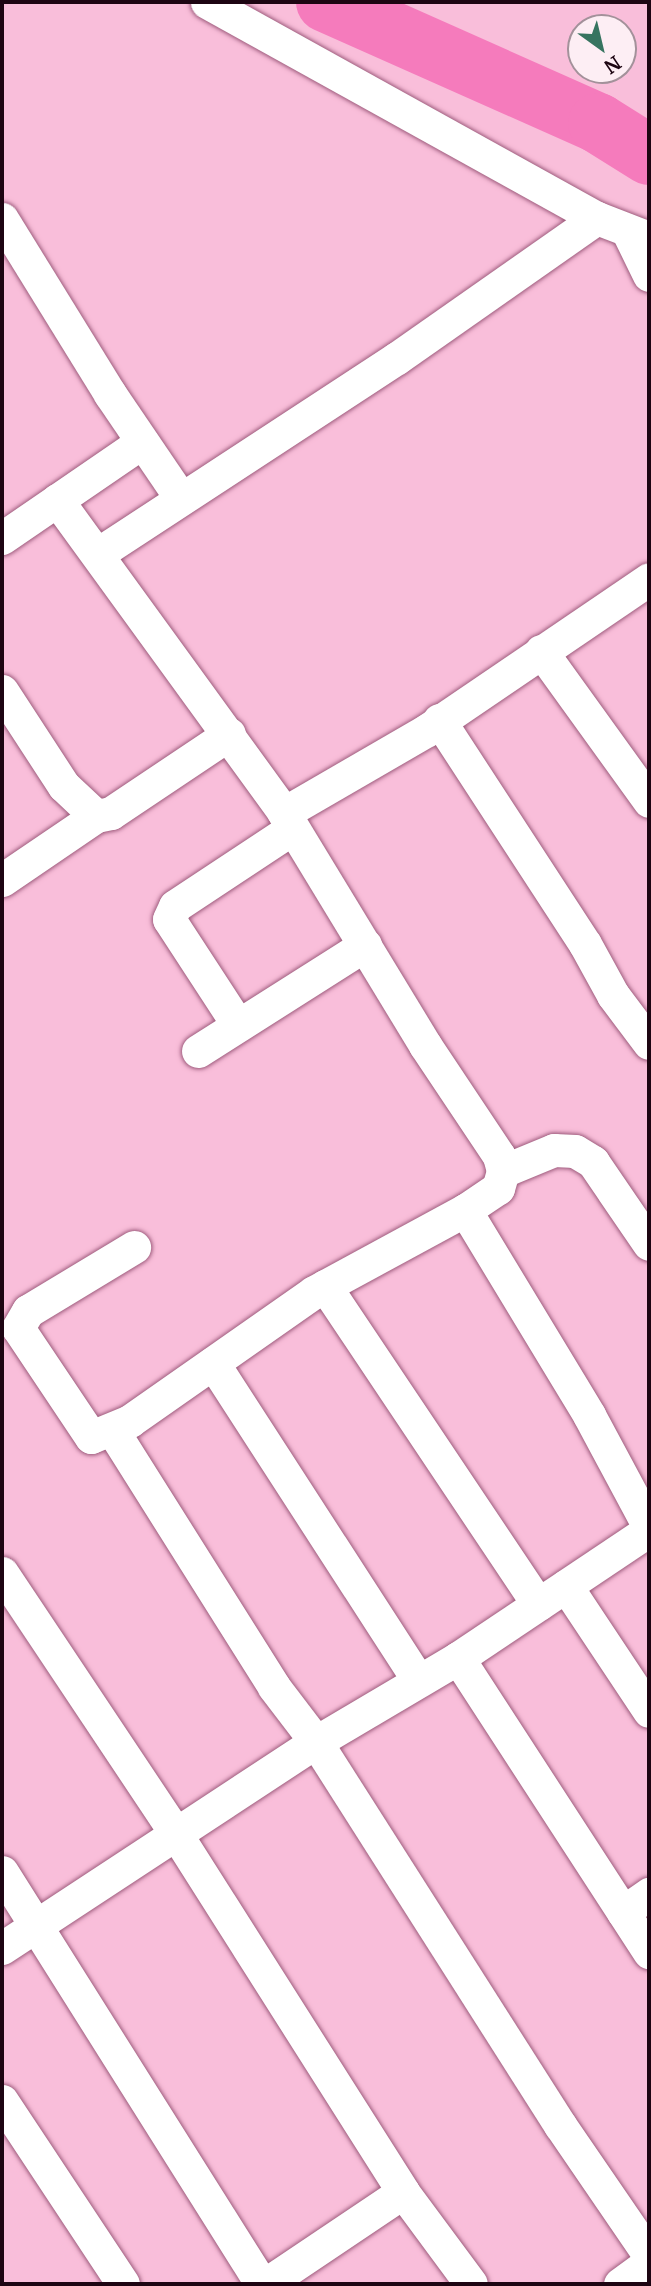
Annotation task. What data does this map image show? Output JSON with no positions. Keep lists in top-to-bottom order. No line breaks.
{"north":"bottom right"}
